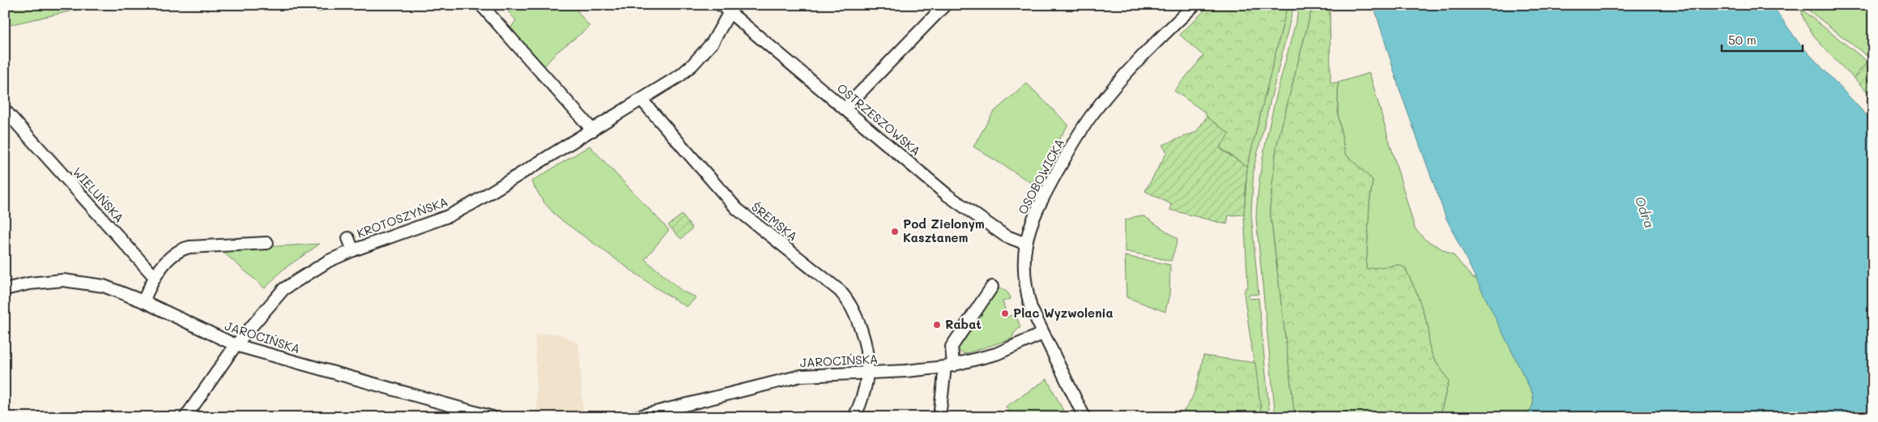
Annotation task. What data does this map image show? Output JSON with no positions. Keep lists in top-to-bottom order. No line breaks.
{"streets":{"street":["OSTRZESZOWSKA","OSOBOWICKA","WIELUŃSKA","KROTOSZYŃSKA","ŚREMSKA","JAROCIŃSKA"]},"crossings":[["OSTRZESZOWSKA","OSOBOWICKA"],["OSTRZESZOWSKA","KROTOSZYŃSKA"],["OSOBOWICKA","JAROCIŃSKA"],["KROTOSZYŃSKA","ŚREMSKA"],["KROTOSZYŃSKA","JAROCIŃSKA"],["ŚREMSKA","JAROCIŃSKA"]],"water":["Odra"],"places":["Pod Zielonym Kasztanem","Plac Wyzwolenia","Rabat"],"scale_bar":"50 m"}
